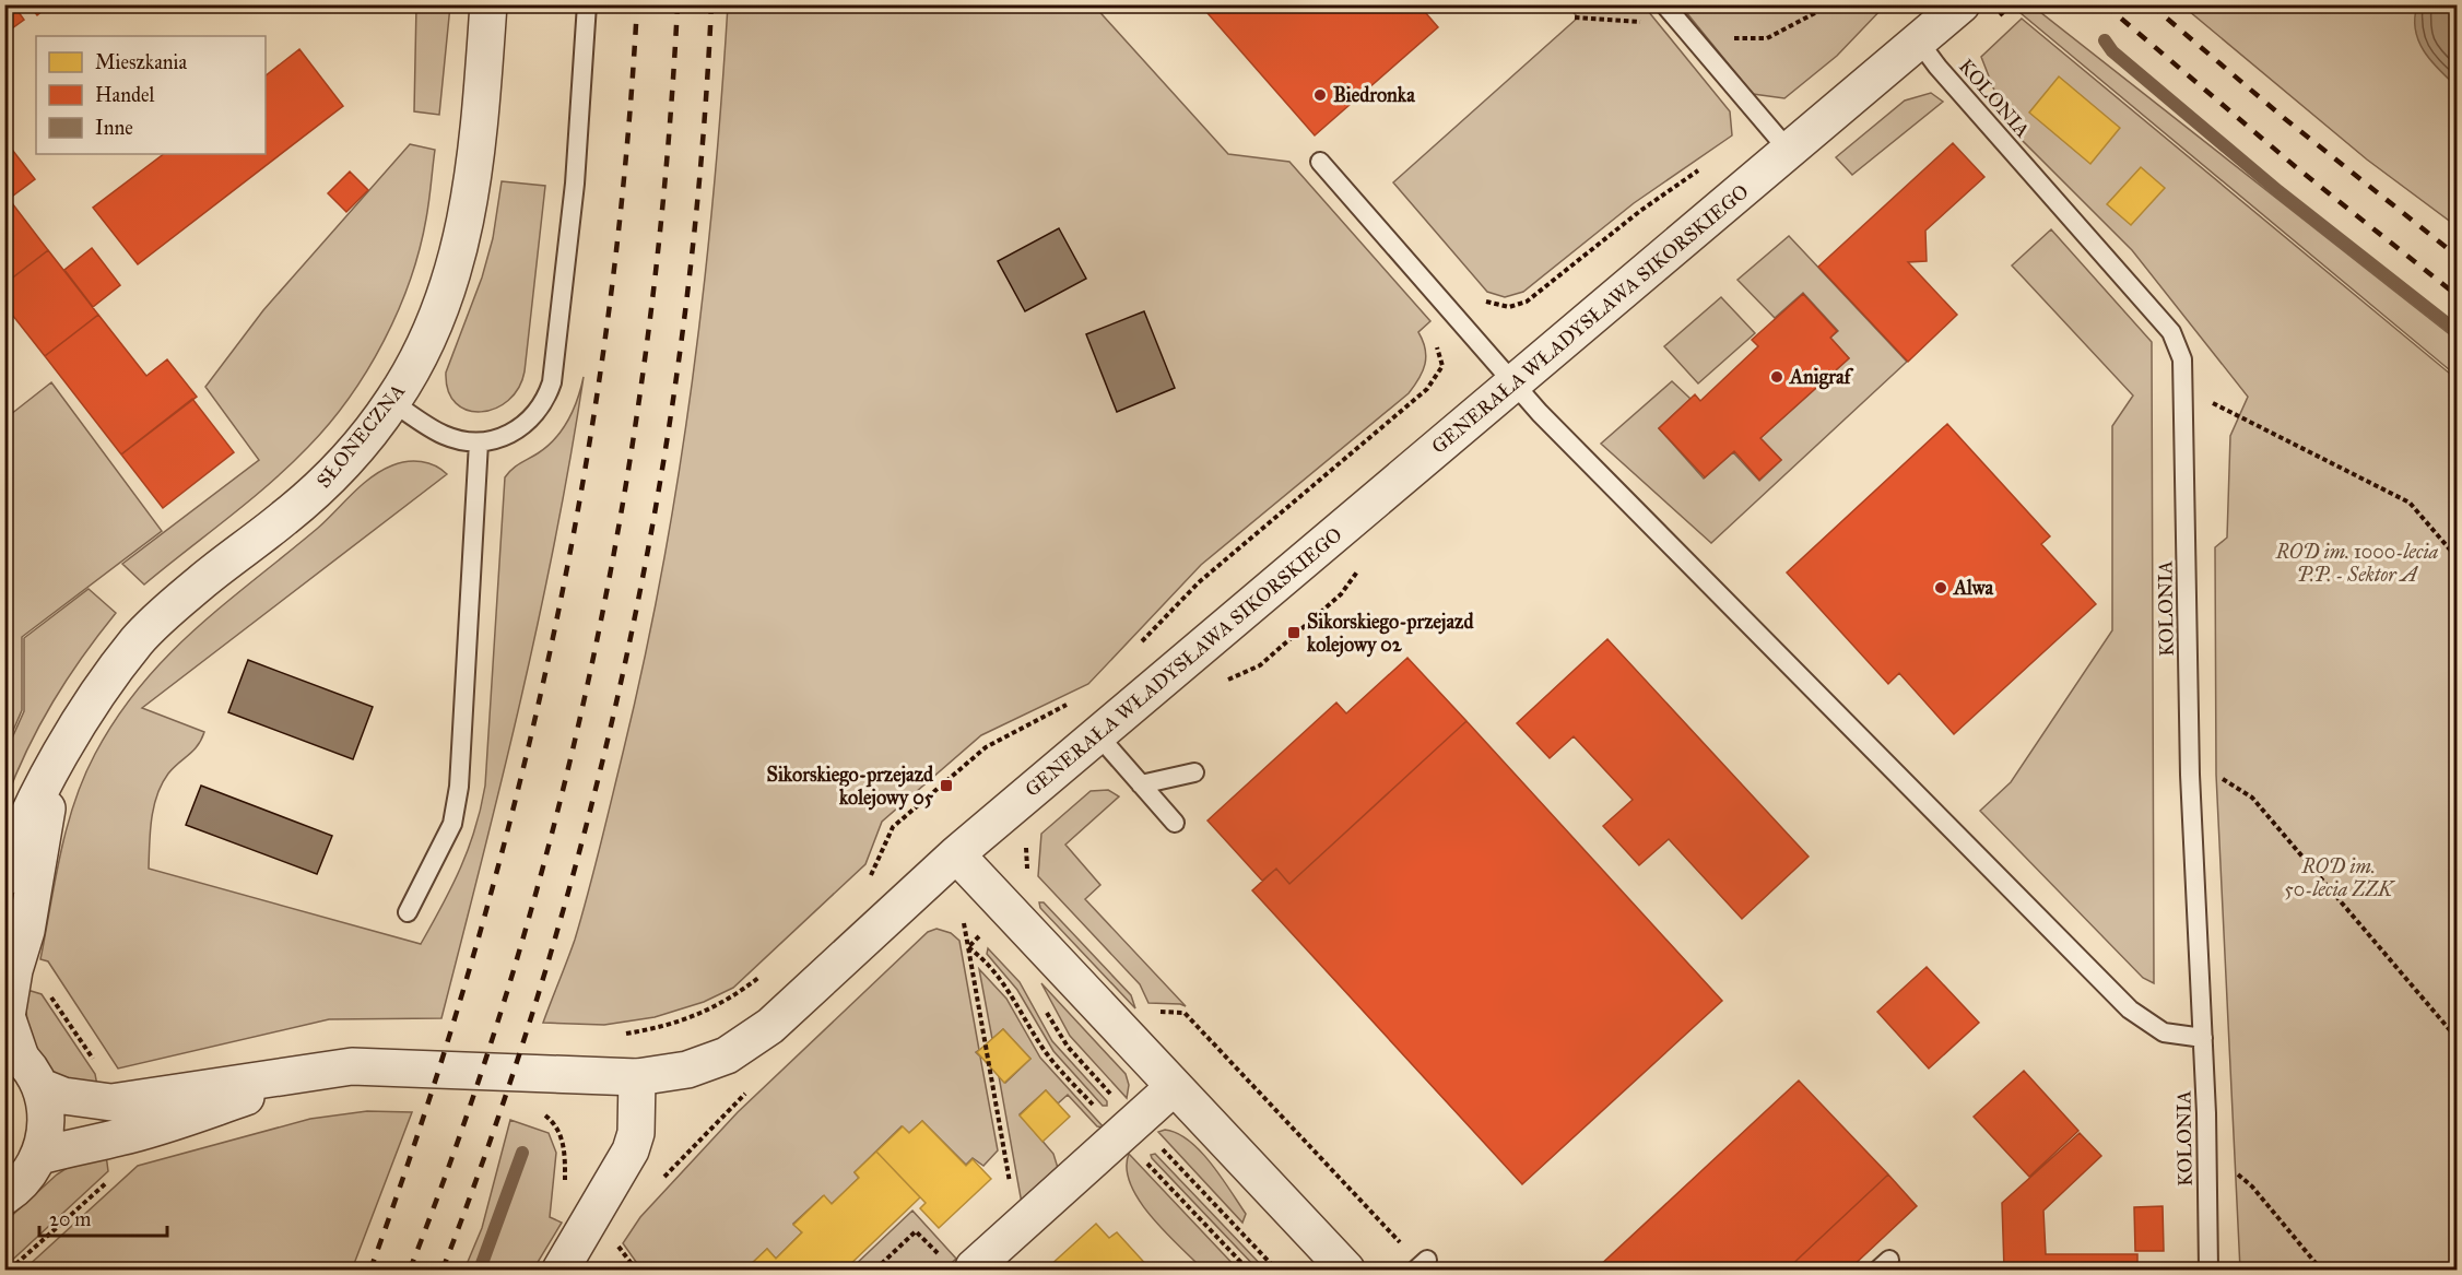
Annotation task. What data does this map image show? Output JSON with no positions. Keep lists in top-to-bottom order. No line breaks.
{"streets":{"street":["GENERAŁA WŁADYSŁAWA SIKORSKIEGO","SŁONECZNA"],"lane":["KOLONIA"]},"crossings":[["KOLONIA","GENERAŁA WŁADYSŁAWA SIKORSKIEGO"],["GENERAŁA WŁADYSŁAWA SIKORSKIEGO","SŁONECZNA"]],"parks":["ROD im. 1000-lecia P.P. - Sektor A","ROD im. 50-lecia ZZK"],"places":{"other":["Biedronka","Anigraf","Alwa"],"transit":["Sikorskiego-przejazd kolejowy 02","Sikorskiego-przejazd kolejowy 05"]},"legend":["Mieszkania","Handel","Inne"],"scale_bar":"20 m"}
